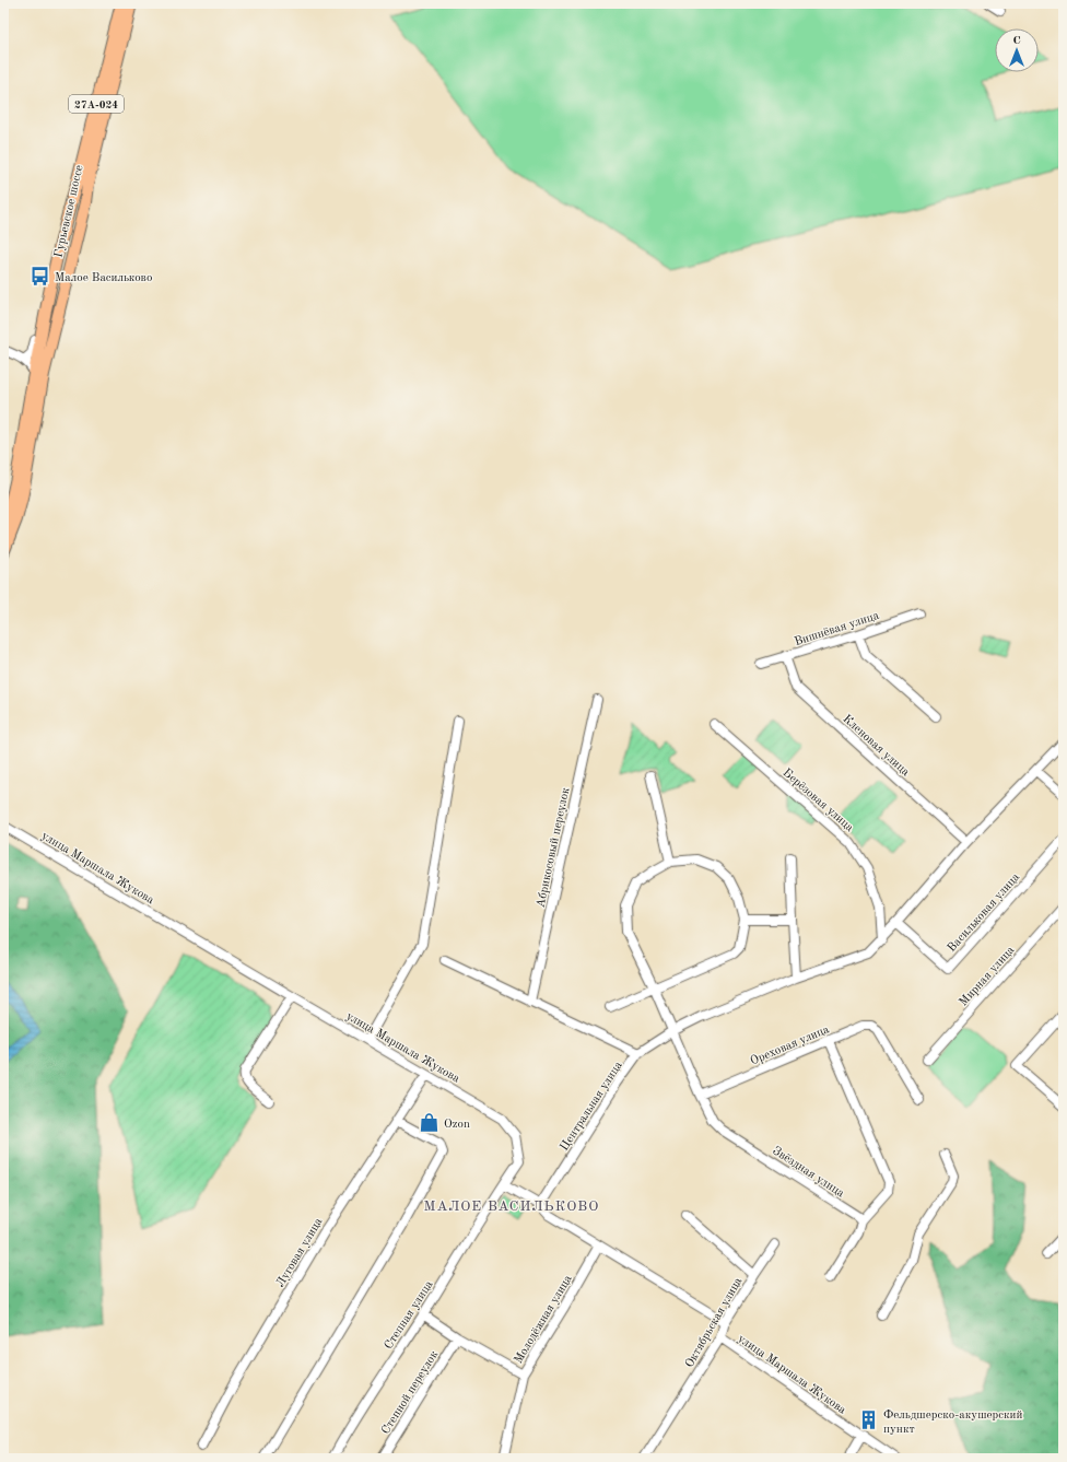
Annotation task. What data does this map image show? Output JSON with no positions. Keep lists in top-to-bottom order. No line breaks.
{"streets":{"main road":["27А-024","Гурьевское шоссе"],"street":["Вишнёвая улица","Кленовая улица","Берёзовая улица","Абрикосовый переулок","улица Маршала Жукова","Васильковая улица","Мирная улица","Ореховая улица","Центральная улица","Звёздная улица","Луговая улица","Степная улица","Молодёжная улица","Октябрьская улица","Степной переулок"]},"crossings":[["Вишнёвая улица","Кленовая улица"],["Кленовая улица","Центральная улица"],["Берёзовая улица","Центральная улица"],["улица Маршала Жукова","Луговая улица"],["улица Маршала Жукова","Степная улица"],["улица Маршала Жукова","Октябрьская улица"],["Васильковая улица","Центральная улица"],["Ореховая улица","Звёздная улица"]],"districts":["МАЛОЕ ВАСИЛЬКОВО"],"places":{"bus stop":["Малое Васильково"],"shop":["Ozon"],"building":["Фельдшерско-акушерский пункт"]},"north":"top"}
